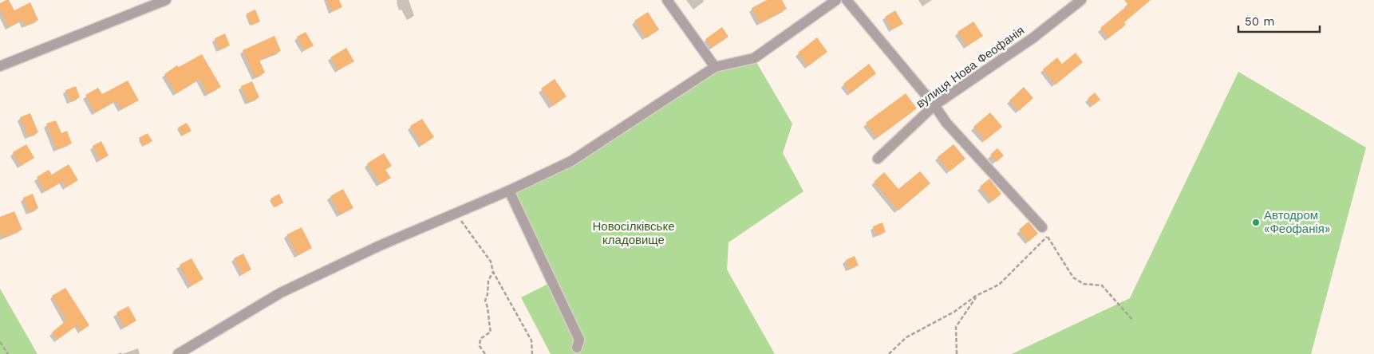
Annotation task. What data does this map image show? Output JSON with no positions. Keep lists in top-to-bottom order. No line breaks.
{"streets":{"street":["вулиця Нова Феофанія"]},"parks":["Новосілківське кладовище"],"places":["Автодром «Феофанія»"],"scale_bar":"50 m"}
